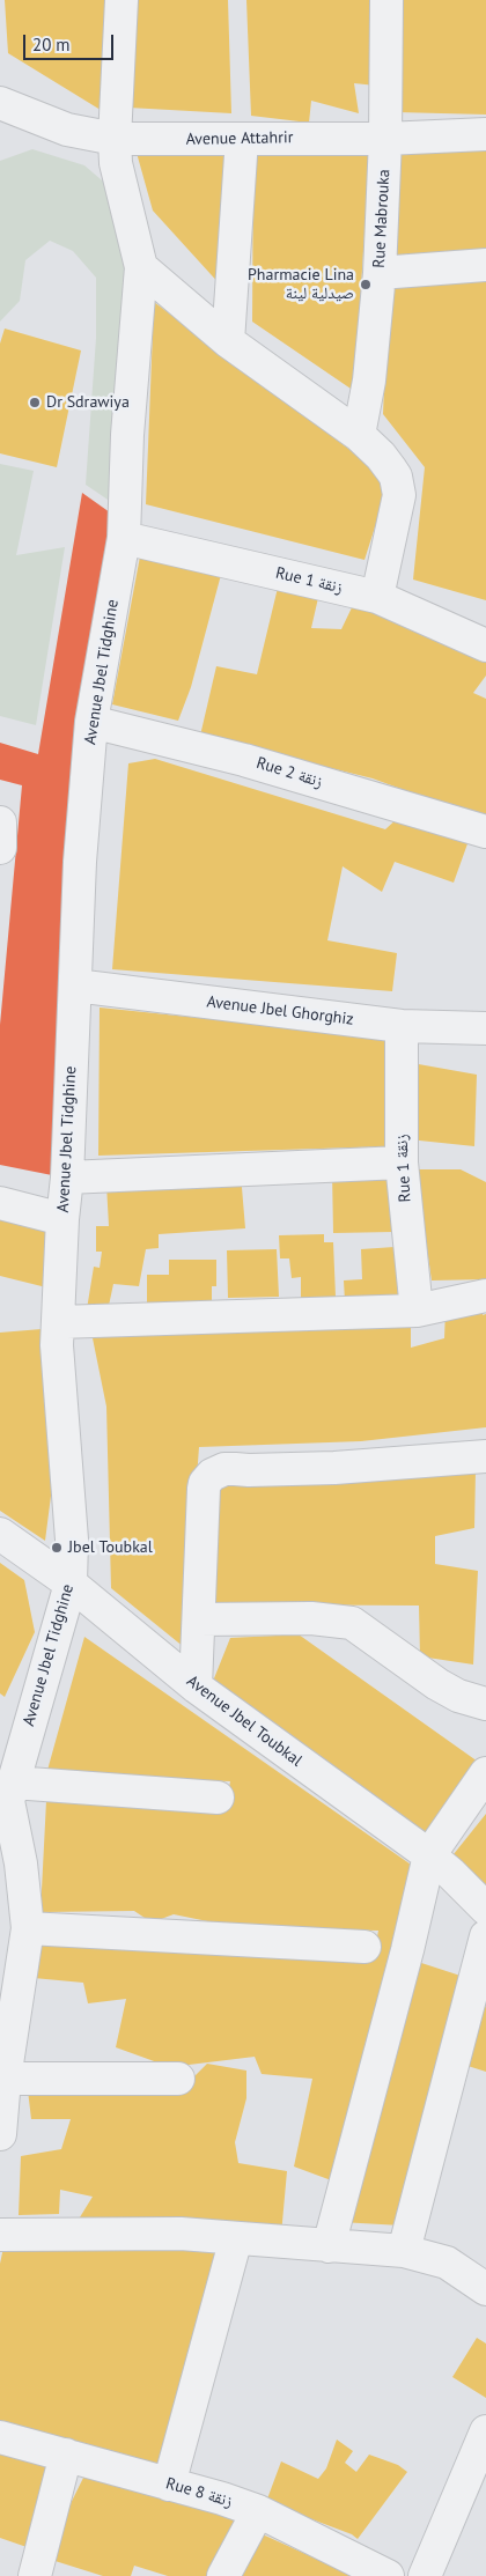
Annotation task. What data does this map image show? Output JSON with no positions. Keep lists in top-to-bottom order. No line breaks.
{"streets":{"street":["Avenue Attahrir","Rue Mabrouka","Rue 1 زنقة","Avenue Jbel Tidghine","Rue 2 زنقة","Avenue Jbel Ghorghiz","Avenue Jbel Toubkal","Rue 8 زنقة"]},"crossings":[["Avenue Attahrir","Rue Mabrouka"],["Avenue Attahrir","Avenue Jbel Tidghine"],["Rue 1 زنقة","Avenue Jbel Tidghine"],["Rue 1 زنقة","Avenue Jbel Ghorghiz"],["Avenue Jbel Tidghine","Rue 2 زنقة"],["Avenue Jbel Tidghine","Avenue Jbel Ghorghiz"],["Avenue Jbel Tidghine","Avenue Jbel Toubkal"]],"places":["Pharmacie Lina صيدلية لينة","Dr Sdrawiya","Jbel Toubkal"],"scale_bar":"20 m"}
